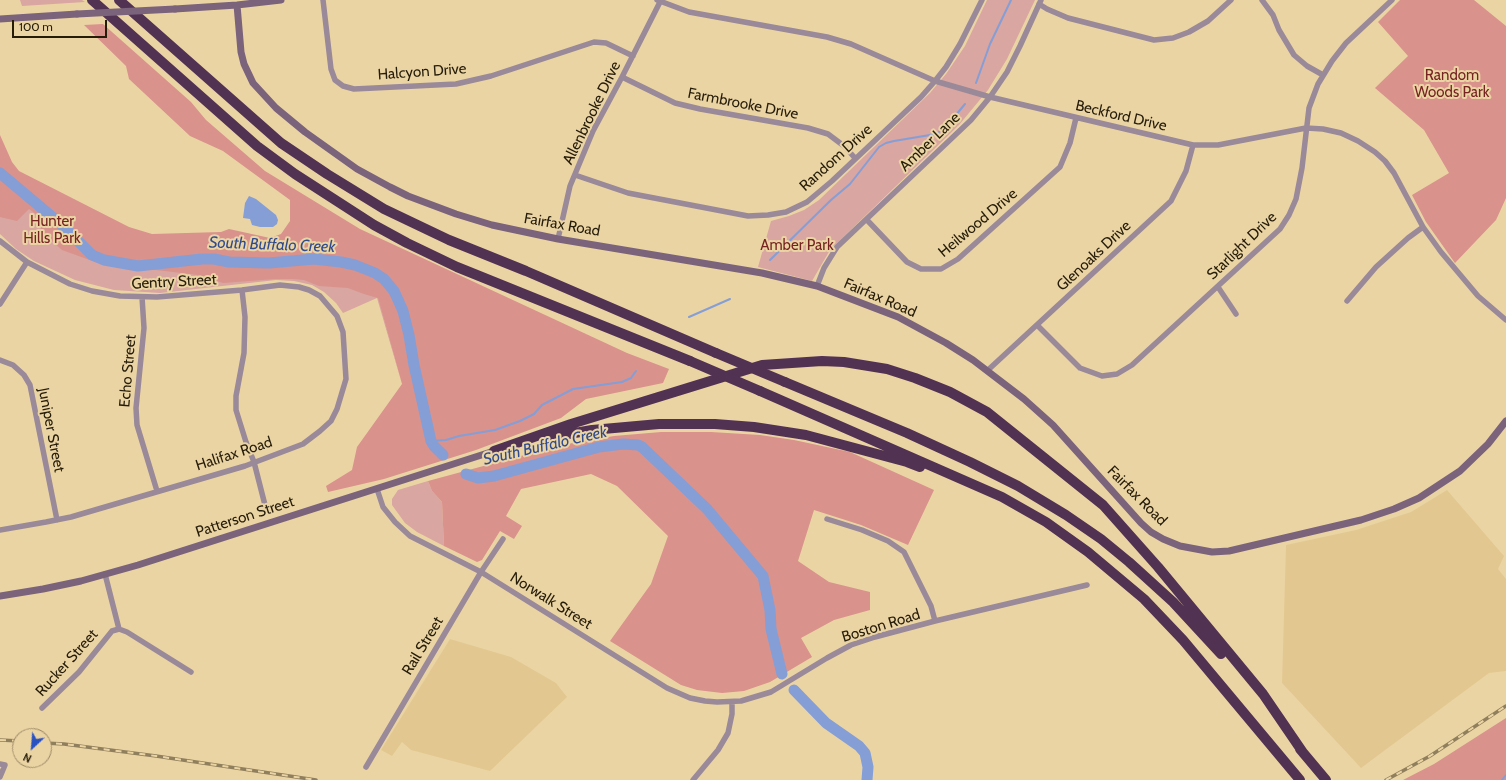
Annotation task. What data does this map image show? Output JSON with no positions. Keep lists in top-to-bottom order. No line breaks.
{"streets":{"street":["Halcyon Drive","Farmbrooke Drive","Allenbrooke Drive","Beckford Drive","Amber Lane","Random Drive","Heilwood Drive","Fairfax Road","Starlight Drive","Glenoaks Drive","Gentry Street","Echo Street","Juniper Street","Halifax Road","Patterson Street","Norwalk Street","Boston Road","Rail Street","Rucker Street"]},"crossings":[["Halcyon Drive","Allenbrooke Drive"],["Farmbrooke Drive","Allenbrooke Drive"],["Farmbrooke Drive","Random Drive"],["Allenbrooke Drive","Beckford Drive"],["Allenbrooke Drive","Random Drive"],["Allenbrooke Drive","Fairfax Road"],["Beckford Drive","Amber Lane"],["Beckford Drive","Random Drive"],["Beckford Drive","Heilwood Drive"],["Beckford Drive","Starlight Drive"],["Beckford Drive","Glenoaks Drive"],["Amber Lane","Heilwood Drive"],["Amber Lane","Fairfax Road"],["Fairfax Road","Glenoaks Drive"],["Starlight Drive","Glenoaks Drive"],["Gentry Street","Echo Street"],["Gentry Street","Halifax Road"],["Echo Street","Halifax Road"],["Juniper Street","Halifax Road"],["Patterson Street","Norwalk Street"],["Norwalk Street","Boston Road"],["Norwalk Street","Rail Street"]],"water":["South Buffalo Creek"],"parks":["Random Woods Park","Hunter Hills Park","Amber Park"],"scale_bar":"100 m","north":"bottom left"}
